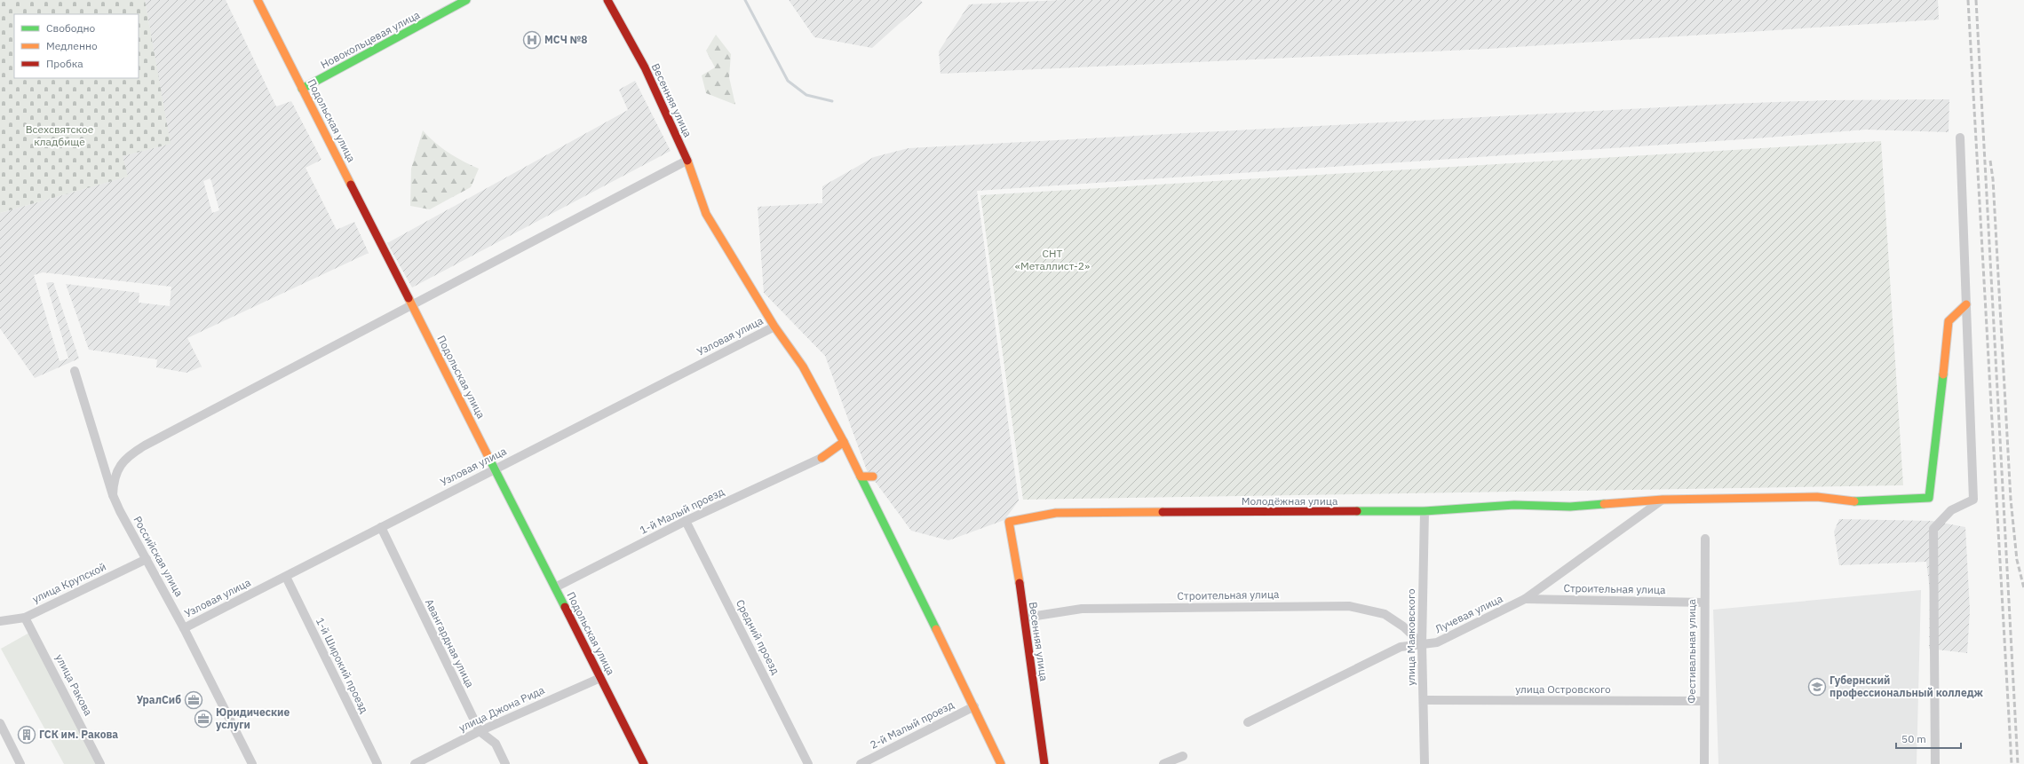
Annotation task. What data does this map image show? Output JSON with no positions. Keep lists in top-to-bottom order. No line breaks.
{"streets":{"street":["Новокольцевая улица","Весенняя улица","Подольская улица","Узловая улица","Молодёжная улица","1-й Малый проезд","Российская улица","улица Крупской","Строительная улица","Лучевая улица","Средний проезд","улица Маяковского","Авангардная улица","Фестивальная улица","1-й Широкий проезд","улица Ракова","улица Островского","улица Джона Рида","2-й Малый проезд"]},"crossings":[["Новокольцевая улица","Подольская улица"],["Весенняя улица","Узловая улица"],["Весенняя улица","Молодёжная улица"],["Весенняя улица","Строительная улица"],["Весенняя улица","2-й Малый проезд"],["Подольская улица","Узловая улица"],["Подольская улица","1-й Малый проезд"],["Подольская улица","улица Джона Рида"],["Узловая улица","Российская улица"],["Узловая улица","Авангардная улица"],["Узловая улица","1-й Широкий проезд"],["Молодёжная улица","Лучевая улица"],["Молодёжная улица","улица Маяковского"],["1-й Малый проезд","Средний проезд"],["Российская улица","улица Крупской"],["улица Крупской","улица Ракова"],["Строительная улица","Лучевая улица"],["Строительная улица","улица Маяковского"],["Строительная улица","Фестивальная улица"],["Лучевая улица","улица Маяковского"],["улица Маяковского","улица Островского"],["Авангардная улица","улица Джона Рида"],["Фестивальная улица","улица Островского"]],"parks":["Всехсвятское кладбище","СНТ «Металлист-2»"],"places":{"hospital":["МСЧ №8"],"school or university":["Губернский профессиональный колледж"],"office":["УралСиб","Юридические услуги"],"building":["ГСК им. Ракова"]},"legend":["Свободно","Медленно","Пробка"],"scale_bar":"50 m"}
